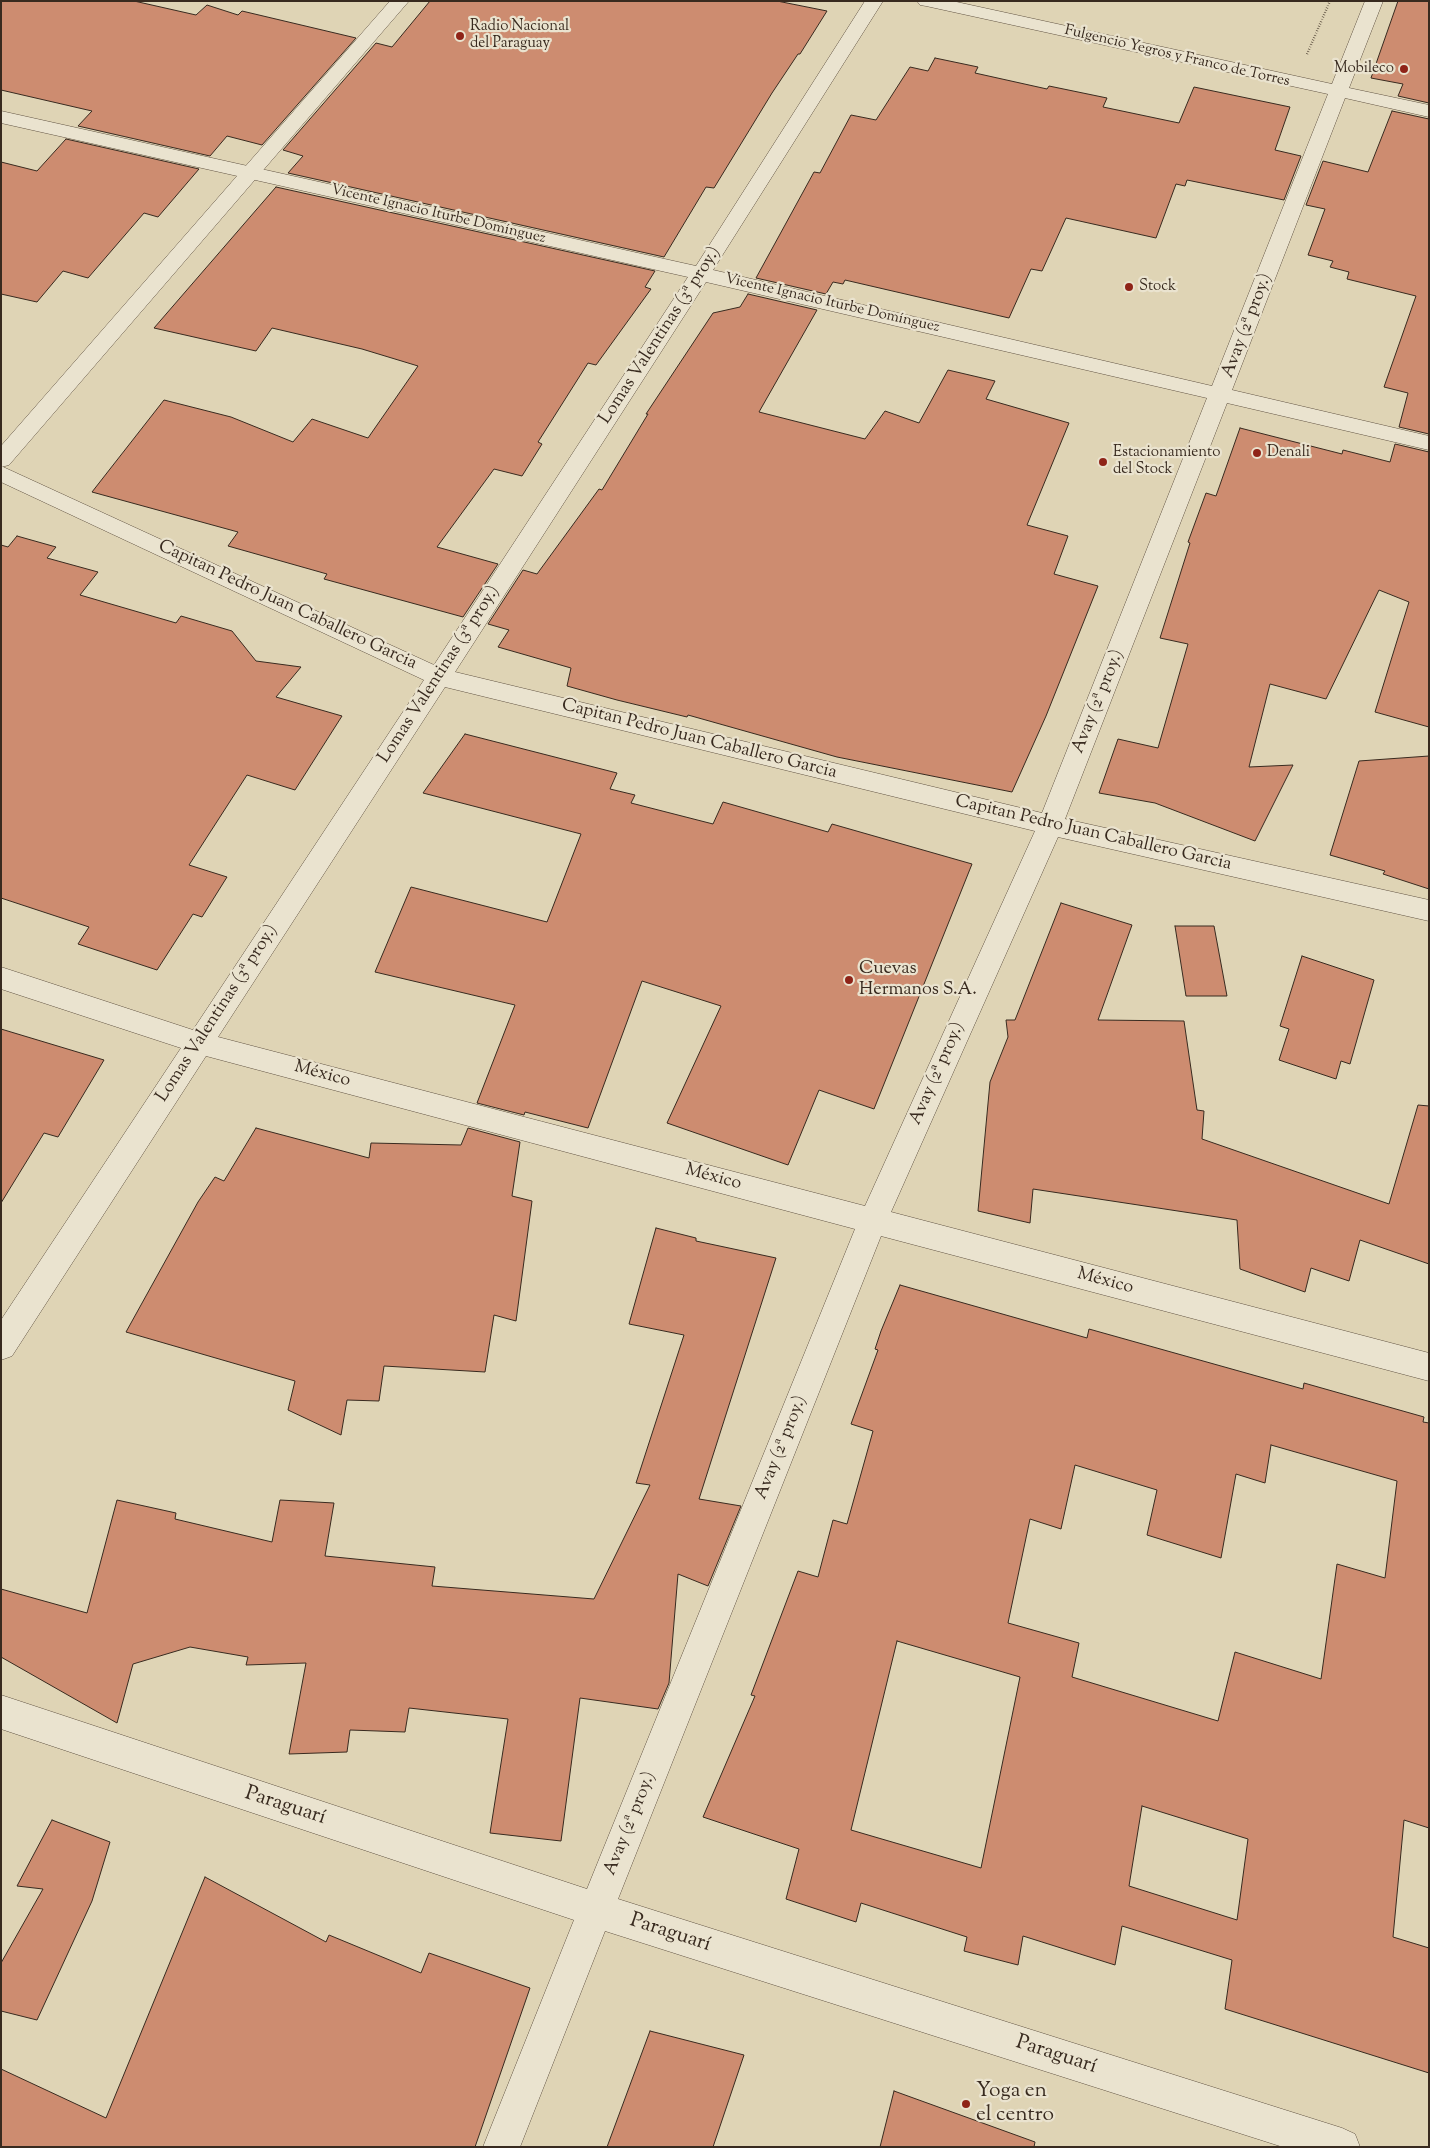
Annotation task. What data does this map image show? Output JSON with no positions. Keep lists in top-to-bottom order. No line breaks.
{"streets":{"street":["Fulgencio Yegros y Franco de Torres","Vicente Ignacio Iturbe Domínguez","Avay (2ª proy.)","Lomas Valentinas (3ª proy.)","Capitan Pedro Juan Caballero Garcia","México","Paraguarí"]},"crossings":[["Fulgencio Yegros y Franco de Torres","Avay (2ª proy.)"],["Vicente Ignacio Iturbe Domínguez","Avay (2ª proy.)"],["Vicente Ignacio Iturbe Domínguez","Lomas Valentinas (3ª proy.)"],["Avay (2ª proy.)","Capitan Pedro Juan Caballero Garcia"],["Avay (2ª proy.)","México"],["Avay (2ª proy.)","Paraguarí"],["Lomas Valentinas (3ª proy.)","Capitan Pedro Juan Caballero Garcia"],["Lomas Valentinas (3ª proy.)","México"]],"places":["Radio Nacional del Paraguay","Mobileco","Stock","Denali","Estacionamiento del Stock","Cuevas Hermanos S.A.","Yoga en el centro"]}
